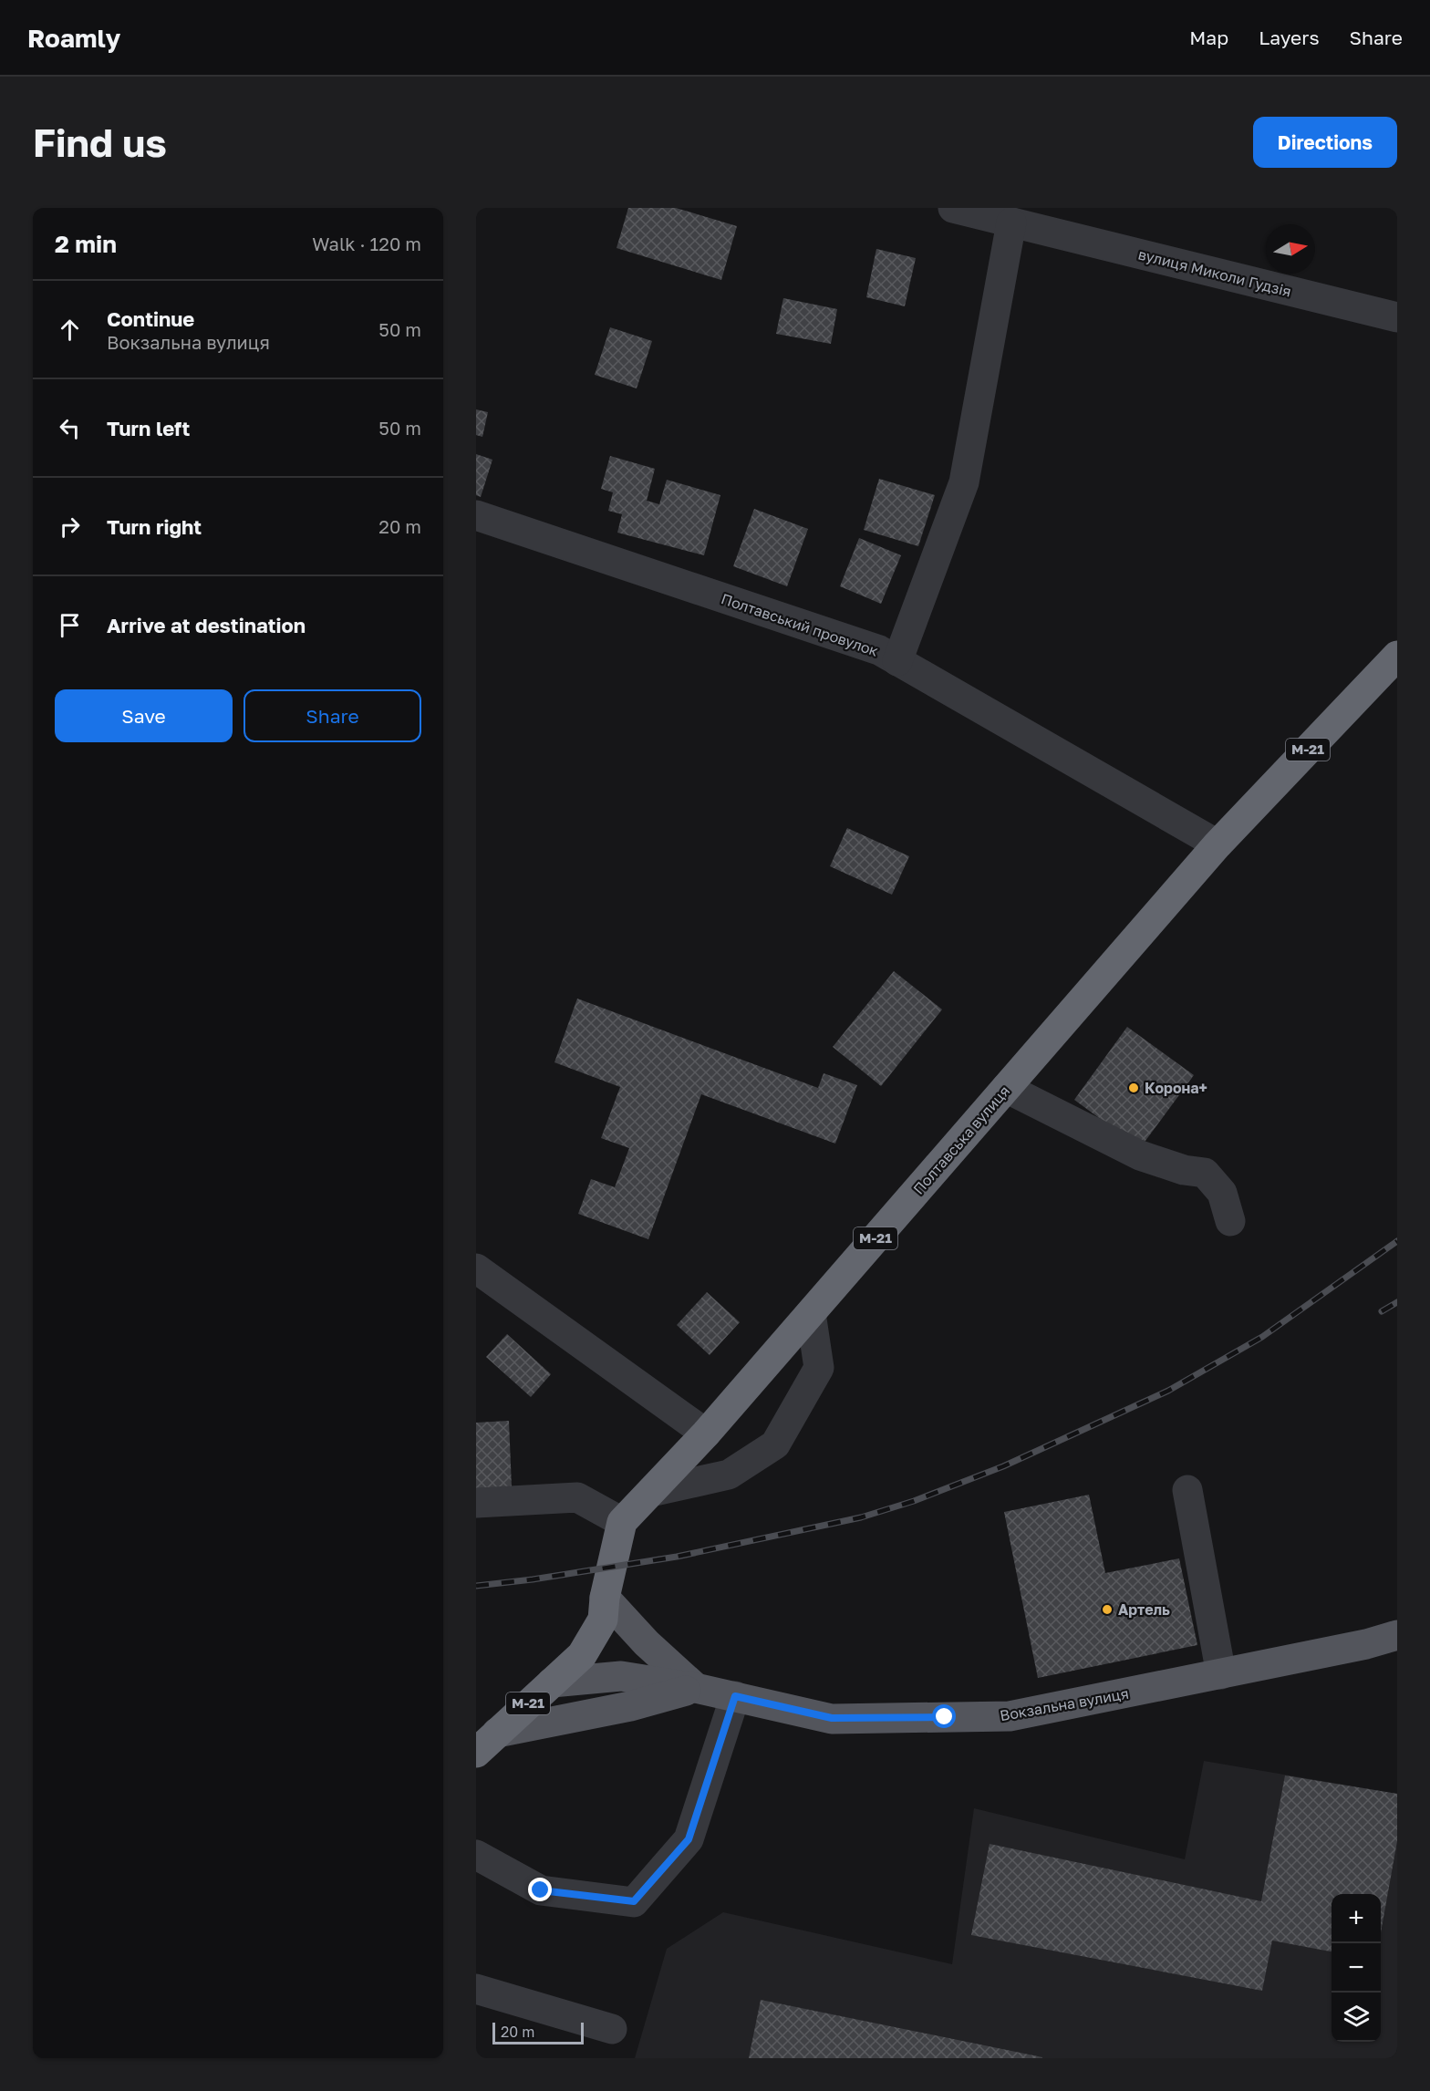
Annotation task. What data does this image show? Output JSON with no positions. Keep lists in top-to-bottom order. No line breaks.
{"streets":{"highway":["М-21","Полтавська вулиця"],"main road":["Вокзальна вулиця"],"street":["вулиця Миколи Гудзія","Полтавський провулок"]},"crossings":[["Полтавський провулок","Полтавська вулиця"],["М-21","Полтавська вулиця"],["М-21","Вокзальна вулиця"]],"places":["Корона+","Артель"],"scale_bar":"20 m","north":"right","page":{"header":"Roamly","nav":["Map","Layers","Share"],"buttons":["Directions",["Save","Share"]],"title":"Find us","heading":["2 min","Walk · 120 m"],"list":[["Continue","Вокзальна вулиця","50 m"],["Turn left","50 m"],["Turn right","20 m"],"Arrive at destination"],"map_buttons":["+","−"],"scale":"20 m"}}
